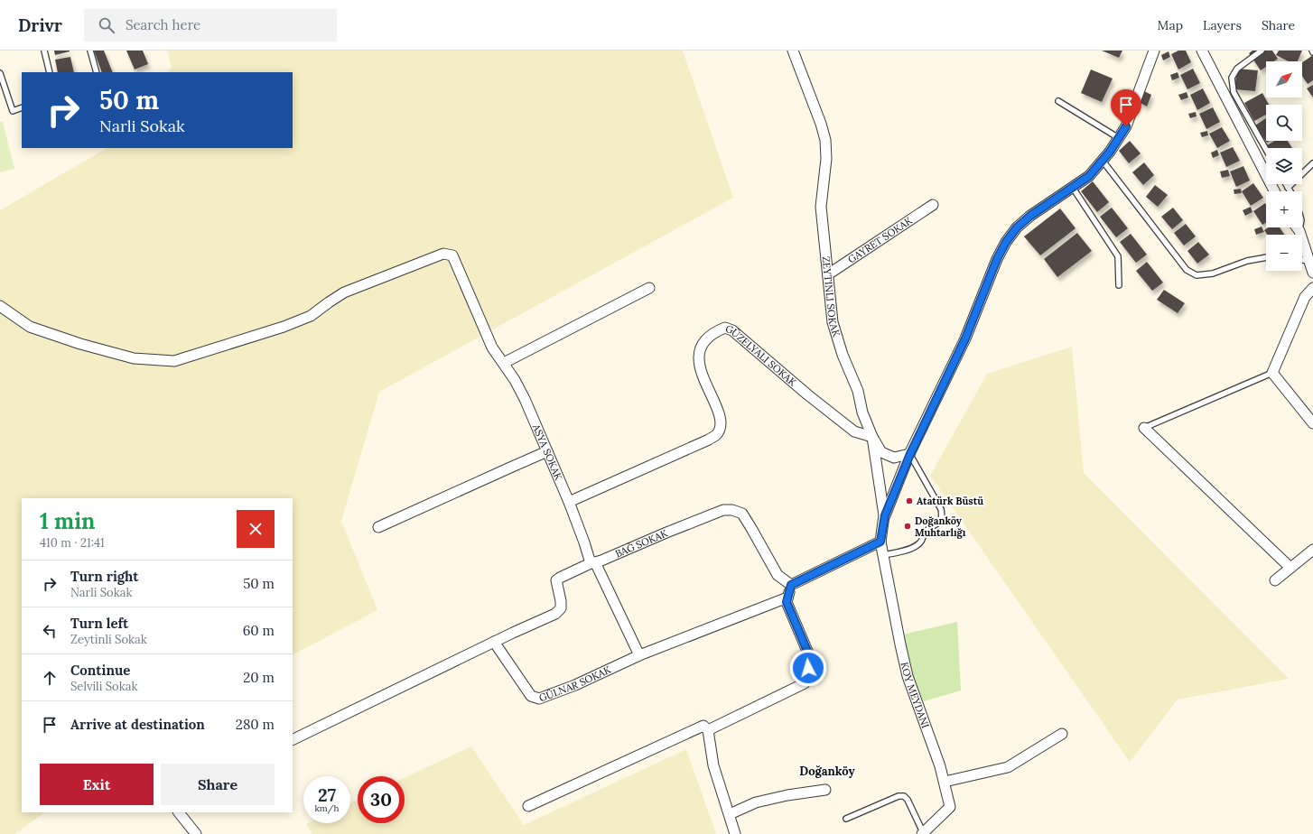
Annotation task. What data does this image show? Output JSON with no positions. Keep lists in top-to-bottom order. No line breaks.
{"streets":{"street":["GAYRET SOKAK","ZEYTINLI SOKAK","GÜZELYALI SOKAK","ASYA SOKAK","BAĞ SOKAK","GÜLNAR SOKAK","KOY MEYDANI"]},"crossings":[["GAYRET SOKAK","ZEYTINLI SOKAK"],["ZEYTINLI SOKAK","GÜZELYALI SOKAK"],["ZEYTINLI SOKAK","KOY MEYDANI"],["GÜZELYALI SOKAK","ASYA SOKAK"],["ASYA SOKAK","BAĞ SOKAK"],["ASYA SOKAK","GÜLNAR SOKAK"],["BAĞ SOKAK","GÜLNAR SOKAK"]],"districts":["Doğanköy"],"places":["Atatürk Büstü","Doğanköy Muhtarlığı"],"north":"top right","page":{"header":"Drivr","search":"Search here","nav":["Map","Layers","Share"],"map_buttons":["+","−"],"turn":["50 m","Narli Sokak"],"heading":["1 min","410 m · 21:41"],"list":[{"name":"Turn right","note":"Narli Sokak","value":"50 m"},{"name":"Turn left","note":"Zeytinli Sokak","value":"60 m"},{"name":"Continue","note":"Selvili Sokak","value":"20 m"},{"name":"Arrive at destination","value":"280 m"}],"buttons":["Exit","Share"],"speed":"27 km/h","limit":"30"}}
